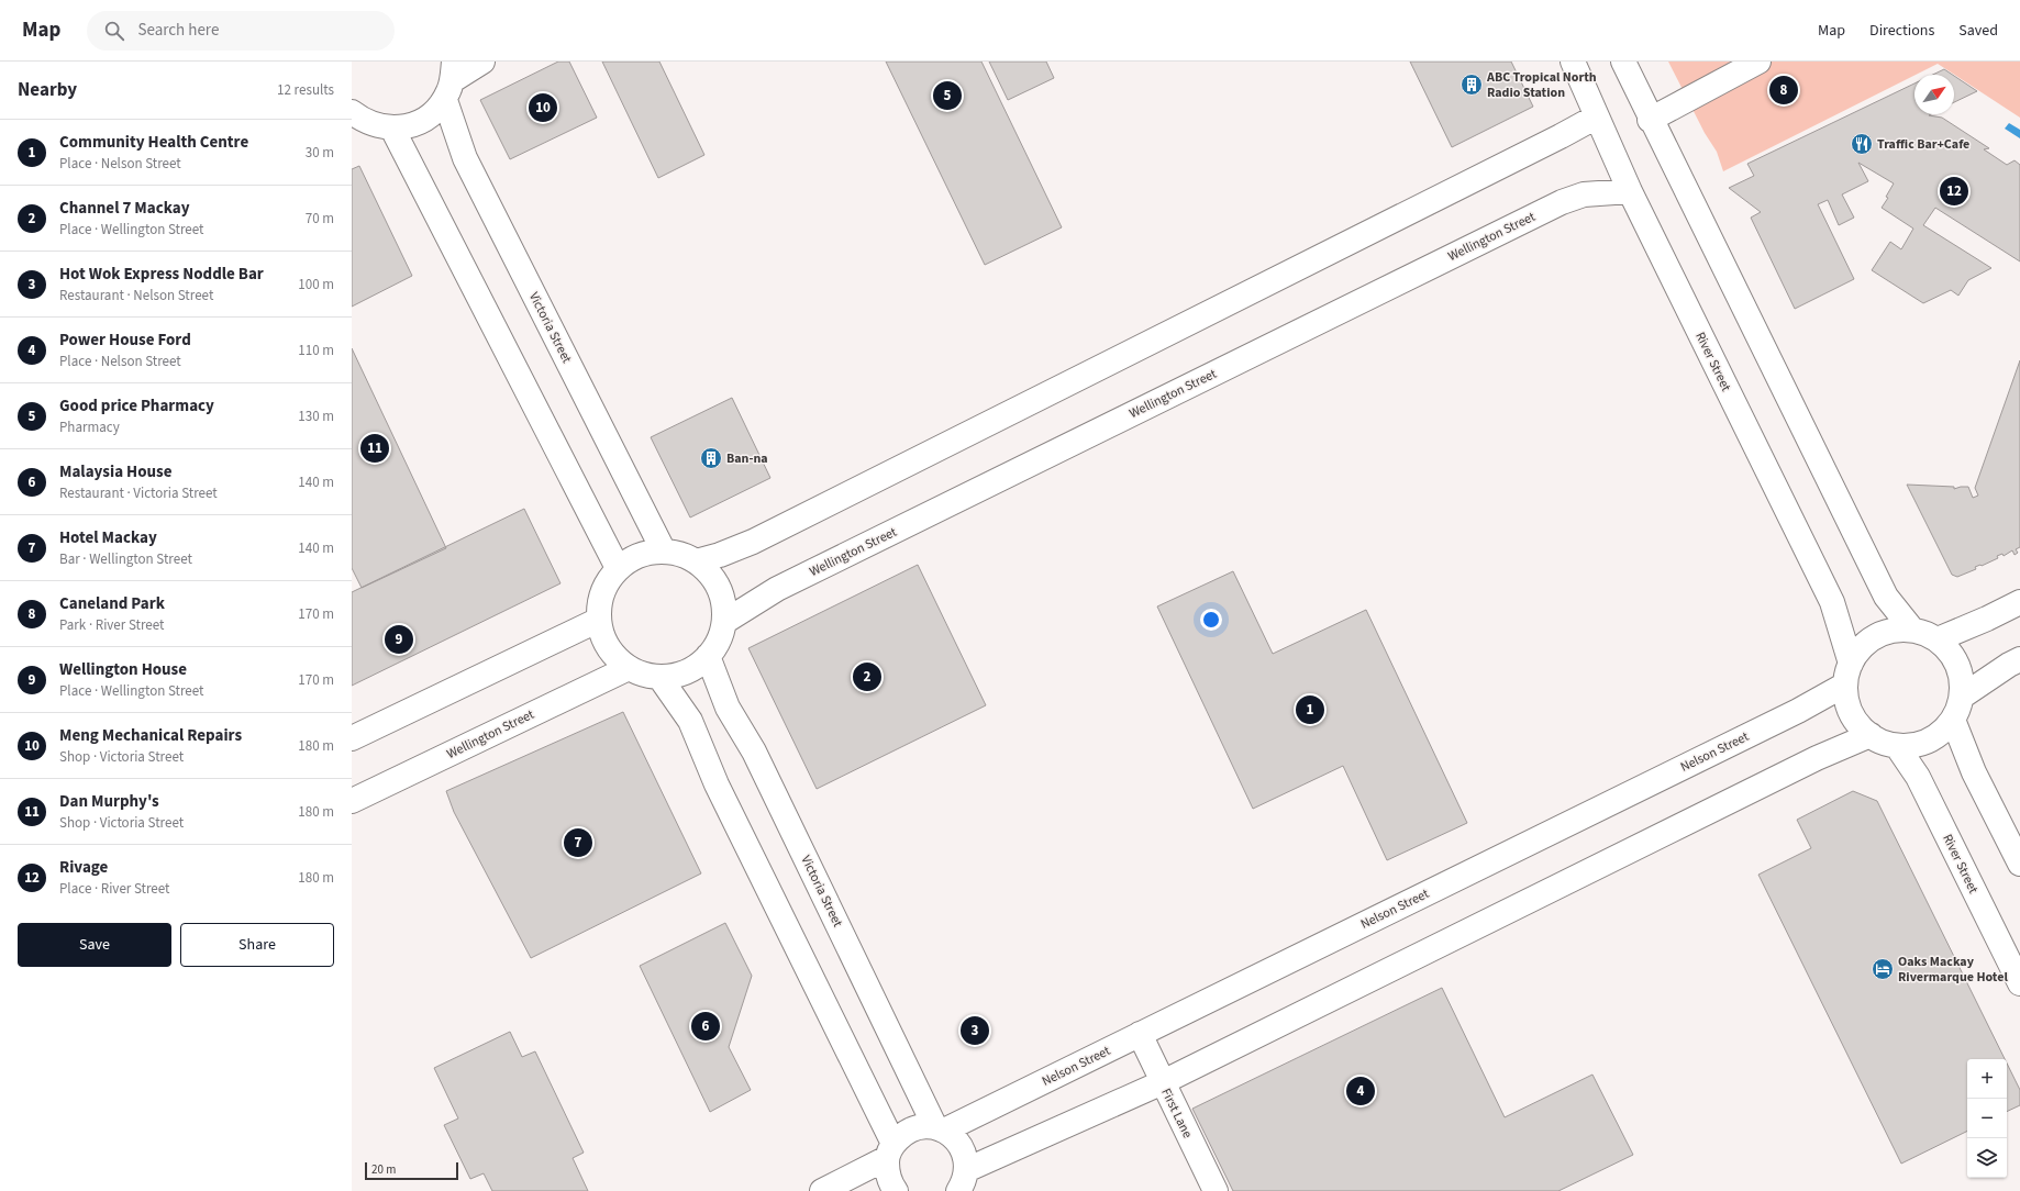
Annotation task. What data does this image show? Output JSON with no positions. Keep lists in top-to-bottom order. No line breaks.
{"streets":{"street":["Wellington Street","Victoria Street","River Street","Nelson Street","First Lane"]},"crossings":[["Wellington Street","Victoria Street"],["Wellington Street","River Street"],["Victoria Street","Nelson Street"],["River Street","Nelson Street"],["Nelson Street","First Lane"]],"places":{"building":["ABC Tropical North Radio Station","Ban-na"],"restaurant":["Traffic Bar+Cafe"],"hotel":["Oaks Mackay Rivermarque Hotel"]},"scale_bar":"20 m","north":"top right","page":{"header":"Map","search":"Search here","nav":["Map","Directions","Saved"],"heading":["Nearby","12 results"],"pins":["8","5","10","12","11","9","2","1","7","6","3","4"],"list":[{"mark":"1","name":"Community Health Centre","note":"Place · Nelson Street","value":"30 m"},{"mark":"2","name":"Channel 7 Mackay","note":"Place · Wellington Street","value":"70 m"},{"mark":"3","name":"Hot Wok Express Noddle Bar","note":"Restaurant · Nelson Street","value":"100 m"},{"mark":"4","name":"Power House Ford","note":"Place · Nelson Street","value":"110 m"},{"mark":"5","name":"Good price Pharmacy","note":"Pharmacy","value":"130 m"},{"mark":"6","name":"Malaysia House","note":"Restaurant · Victoria Street","value":"140 m"},{"mark":"7","name":"Hotel Mackay","note":"Bar · Wellington Street","value":"140 m"},{"mark":"8","name":"Caneland Park","note":"Park · River Street","value":"170 m"},{"mark":"9","name":"Wellington House","note":"Place · Wellington Street","value":"170 m"},{"mark":"10","name":"Meng Mechanical Repairs","note":"Shop · Victoria Street","value":"180 m"},{"mark":"11","name":"Dan Murphy's","note":"Shop · Victoria Street","value":"180 m"},{"mark":"12","name":"Rivage","note":"Place · River Street","value":"180 m"}],"buttons":["Save","Share"],"map_buttons":["+","−"],"scale":"20 m"}}
